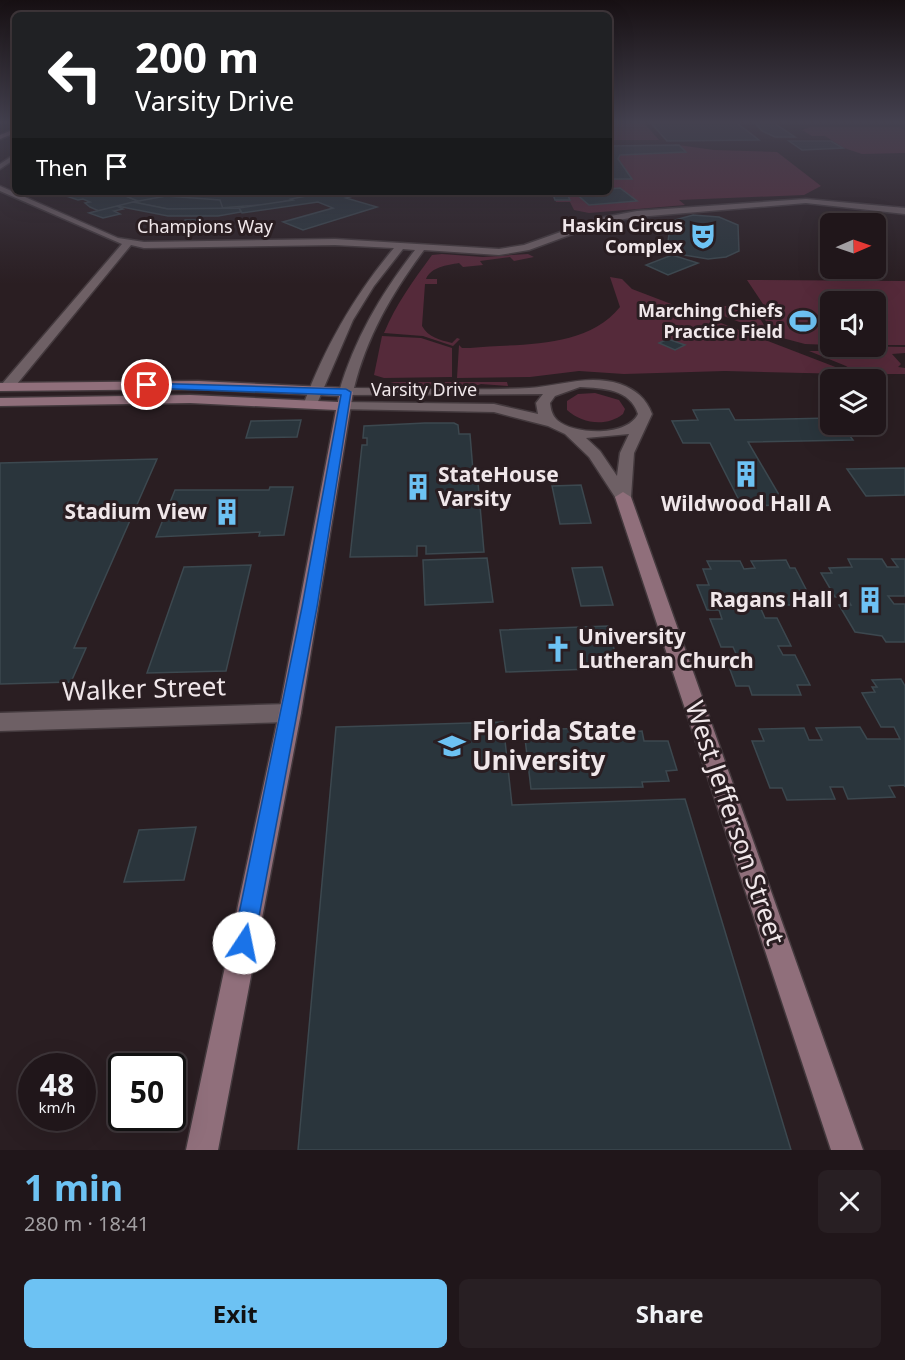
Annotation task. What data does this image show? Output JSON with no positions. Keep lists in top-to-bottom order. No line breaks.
{"streets":{"main road":["Varsity Drive","West Jefferson Street"],"street":["Champions Way","Walker Street"]},"crossings":[["Varsity Drive","West Jefferson Street"]],"places":{"theatre":["Haskin Circus Complex"],"sports":["Marching Chiefs Practice Field"],"building":["Wildwood Hall A","StateHouse Varsity","Stadium View","Ragans Hall 1"],"church":["University Lutheran Church"],"school or university":["Florida State University"]},"north":"right","page":{"turn":["200 m","Varsity Drive"],"then":"Then","speed":"48 km/h","limit":"50","heading":["1 min","280 m · 18:41"],"buttons":["Exit","Share"]}}
